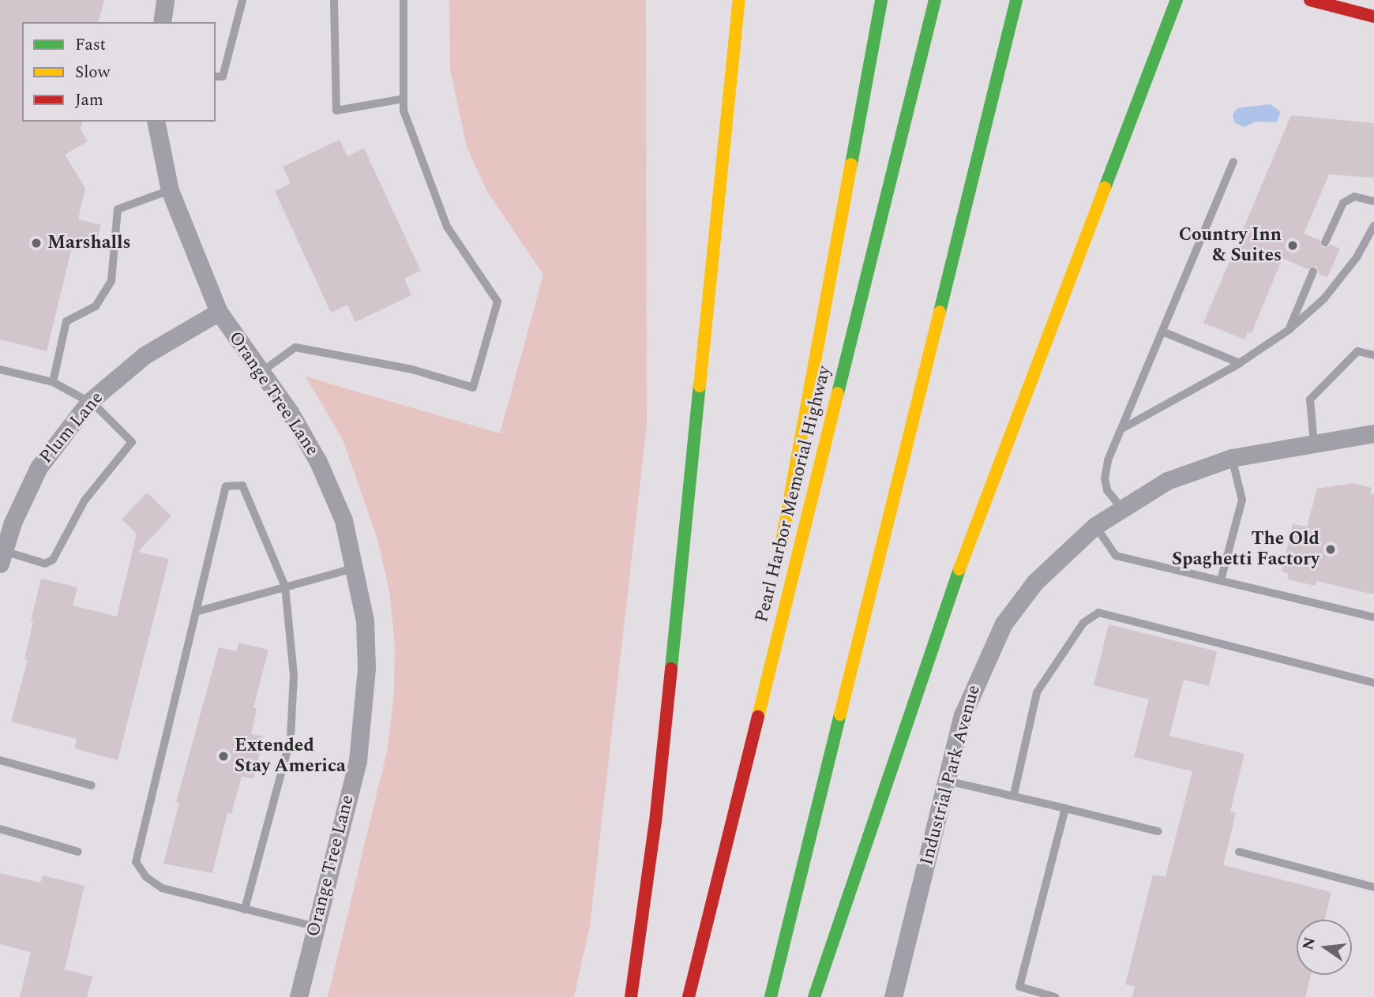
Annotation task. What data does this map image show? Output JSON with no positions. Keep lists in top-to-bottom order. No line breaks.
{"streets":{"main road":["Pearl Harbor Memorial Highway"],"street":["Orange Tree Lane","Plum Lane","Industrial Park Avenue"]},"crossings":[["Orange Tree Lane","Plum Lane"]],"places":["Marshalls","Country Inn & Suites","The Old Spaghetti Factory","Extended Stay America"],"legend":["Fast","Slow","Jam"],"north":"left"}
